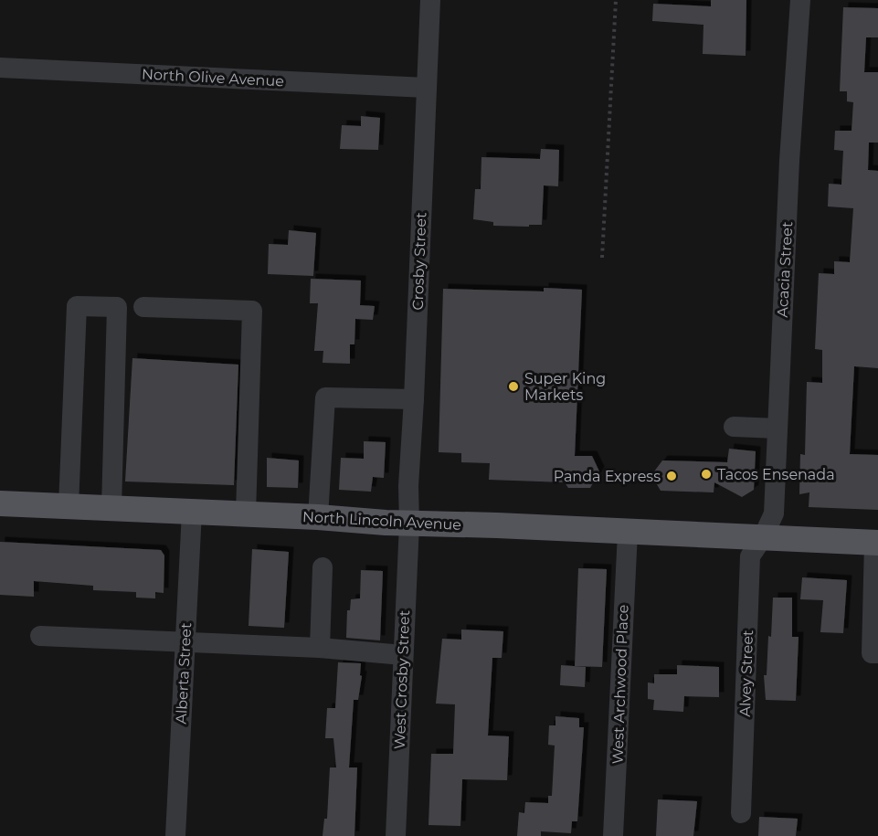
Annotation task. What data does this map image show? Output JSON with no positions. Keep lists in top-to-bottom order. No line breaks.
{"streets":{"main road":["North Lincoln Avenue"],"street":["North Olive Avenue","Crosby Street","Acacia Street","Alberta Street","Alvey Street","West Crosby Street","West Archwood Place"]},"crossings":[["North Olive Avenue","Crosby Street"],["Crosby Street","North Lincoln Avenue"],["Crosby Street","West Crosby Street"],["Acacia Street","North Lincoln Avenue"],["Acacia Street","Alvey Street"],["North Lincoln Avenue","Alberta Street"],["North Lincoln Avenue","Alvey Street"],["North Lincoln Avenue","West Crosby Street"],["North Lincoln Avenue","West Archwood Place"]],"places":["Super King Markets","Tacos Ensenada","Panda Express"]}
